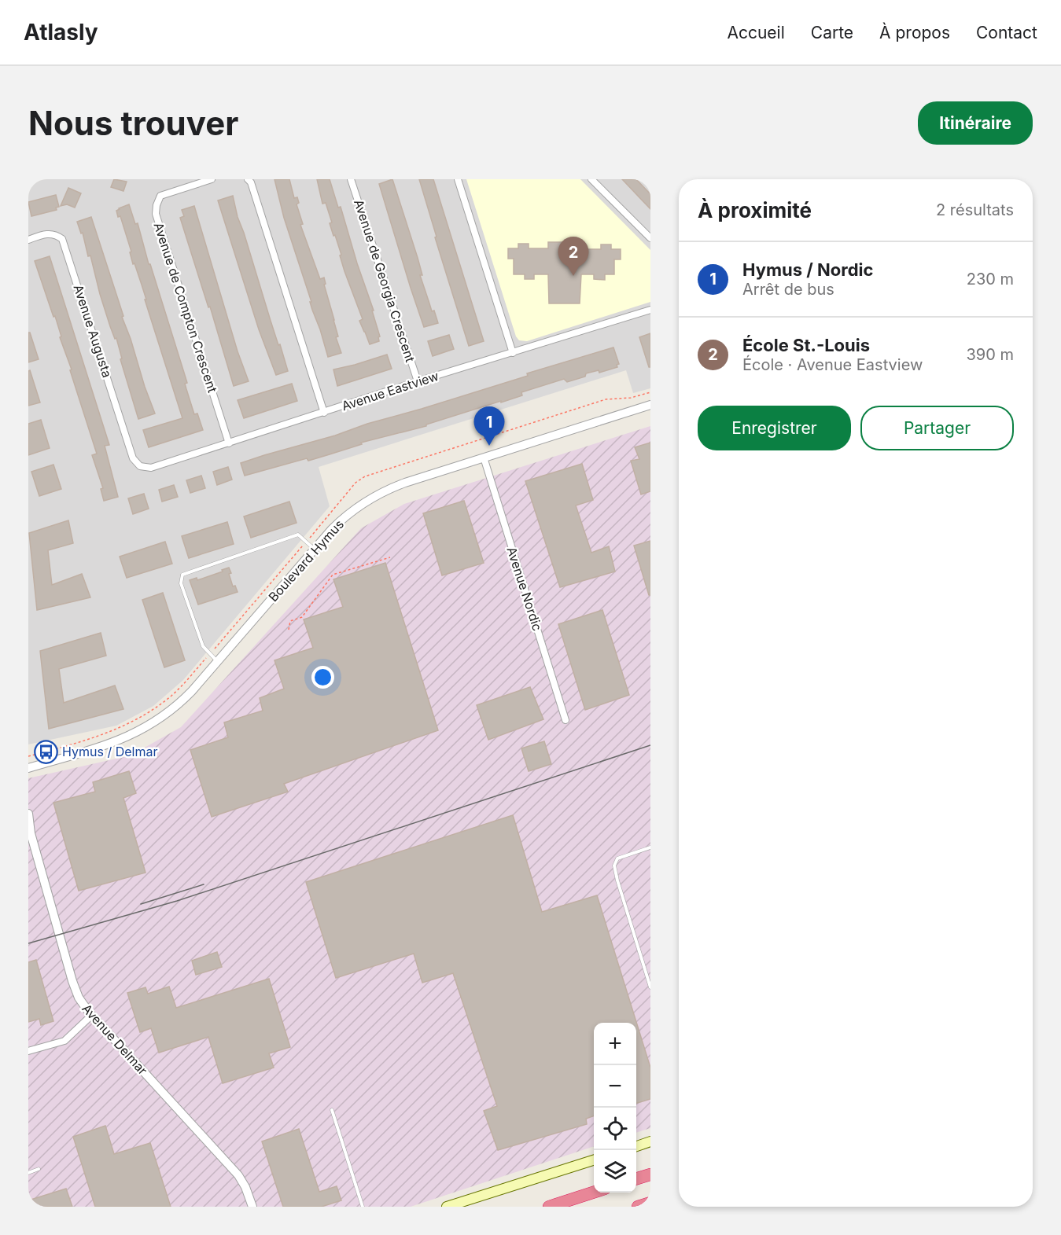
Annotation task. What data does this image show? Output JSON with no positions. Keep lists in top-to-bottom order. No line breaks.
{"streets":{"street":["Avenue de Georgia Crescent","Avenue de Compton Crescent","Avenue Augusta","Avenue Eastview","Boulevard Hymus","Avenue Nordic","Avenue Delmar"]},"crossings":[["Avenue de Georgia Crescent","Avenue Eastview"],["Avenue de Compton Crescent","Avenue Eastview"],["Avenue Augusta","Avenue Eastview"],["Boulevard Hymus","Avenue Nordic"]],"places":{"bus stop":["Hymus / Delmar"]},"page":{"header":"Atlasly","nav":["Accueil","Carte","À propos","Contact"],"buttons":["Itinéraire",["Enregistrer","Partager"]],"title":"Nous trouver","heading":["À proximité","2 résultats"],"pins":["2","1"],"list":[{"mark":"1","name":"Hymus / Nordic","note":"Arrêt de bus","value":"230 m"},{"mark":"2","name":"École St.-Louis","note":"École · Avenue Eastview","value":"390 m"}],"map_buttons":["+","−"]}}
